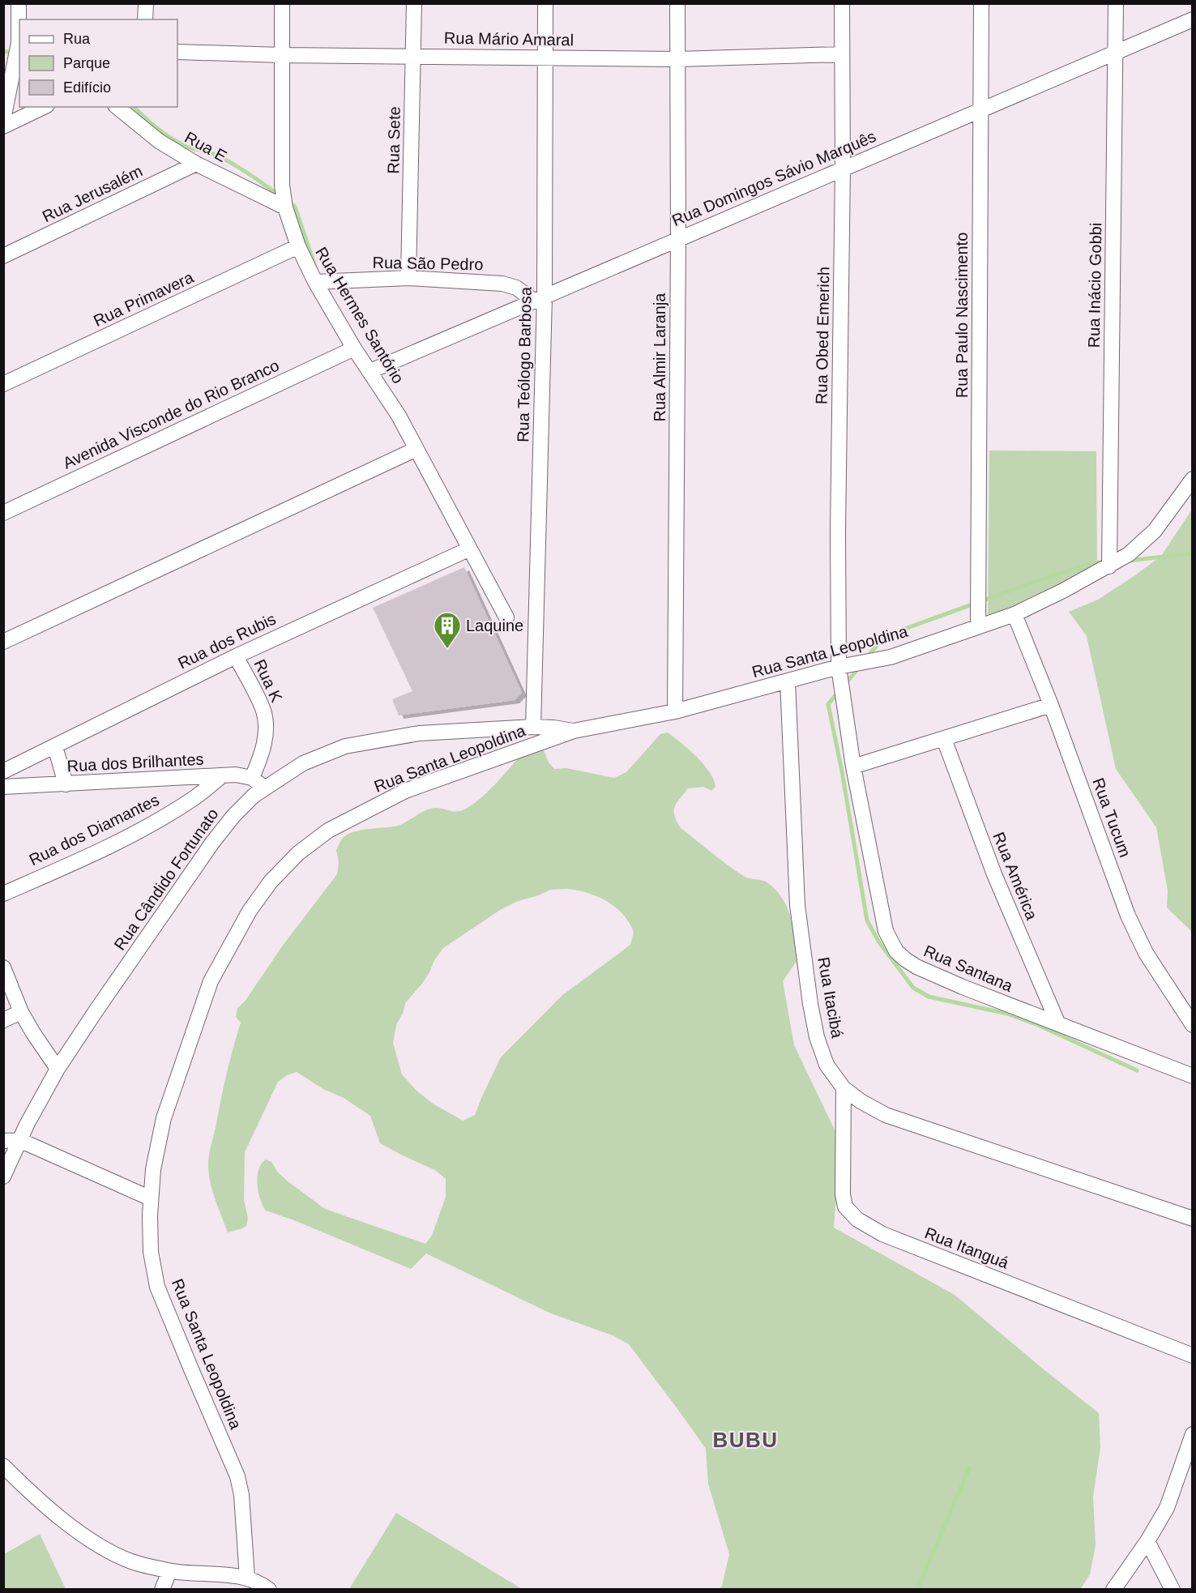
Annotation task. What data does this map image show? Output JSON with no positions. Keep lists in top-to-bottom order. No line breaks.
{"streets":{"street":["Rua Mário Amaral","Rua Sete","Rua E","Rua Domingos Sávio Marquês","Rua Jerusalém","Rua São Pedro","Rua Inácio Gobbi","Rua Primavera","Rua Hermes Santório","Rua Paulo Nascimento","Rua Obed Emerich","Rua Almir Laranja","Rua Teólogo Barbosa","Avenida Visconde do Rio Branco","Rua dos Rubis","Rua Santa Leopoldina","Rua K","Rua dos Brilhantes","Rua Tucum","Rua dos Diamantes","Rua América","Rua Cândido Fortunato","Rua Santana","Rua Itacibá","Rua Itanguá"]},"crossings":[["Rua Mário Amaral","Rua Sete"],["Rua Mário Amaral","Rua Hermes Santório"],["Rua Mário Amaral","Rua Obed Emerich"],["Rua Mário Amaral","Rua Almir Laranja"],["Rua Mário Amaral","Rua Teólogo Barbosa"],["Rua Sete","Rua São Pedro"],["Rua E","Rua Jerusalém"],["Rua E","Rua Hermes Santório"],["Rua Domingos Sávio Marquês","Rua São Pedro"],["Rua Domingos Sávio Marquês","Rua Inácio Gobbi"],["Rua Domingos Sávio Marquês","Rua Hermes Santório"],["Rua Domingos Sávio Marquês","Rua Paulo Nascimento"],["Rua Domingos Sávio Marquês","Rua Obed Emerich"],["Rua Domingos Sávio Marquês","Rua Almir Laranja"],["Rua Domingos Sávio Marquês","Rua Teólogo Barbosa"],["Rua São Pedro","Rua Hermes Santório"],["Rua São Pedro","Rua Teólogo Barbosa"],["Rua Inácio Gobbi","Rua Santa Leopoldina"],["Rua Primavera","Rua Hermes Santório"],["Rua Hermes Santório","Avenida Visconde do Rio Branco"],["Rua Hermes Santório","Rua dos Rubis"],["Rua Paulo Nascimento","Rua Santa Leopoldina"],["Rua Obed Emerich","Rua Santa Leopoldina"],["Rua Obed Emerich","Rua Santana"],["Rua Almir Laranja","Rua Santa Leopoldina"],["Rua Teólogo Barbosa","Rua Cândido Fortunato"],["Rua dos Rubis","Rua K"],["Rua Santa Leopoldina","Rua Tucum"],["Rua Santa Leopoldina","Rua Cândido Fortunato"],["Rua Santa Leopoldina","Rua Santana"],["Rua Santa Leopoldina","Rua Itacibá"],["Rua K","Rua dos Brilhantes"],["Rua dos Brilhantes","Rua dos Diamantes"],["Rua América","Rua Santana"],["Rua Itacibá","Rua Itanguá"]],"districts":["BUBU"],"places":{"building":["Laquine"]},"legend":["Rua","Parque","Edifício"]}
